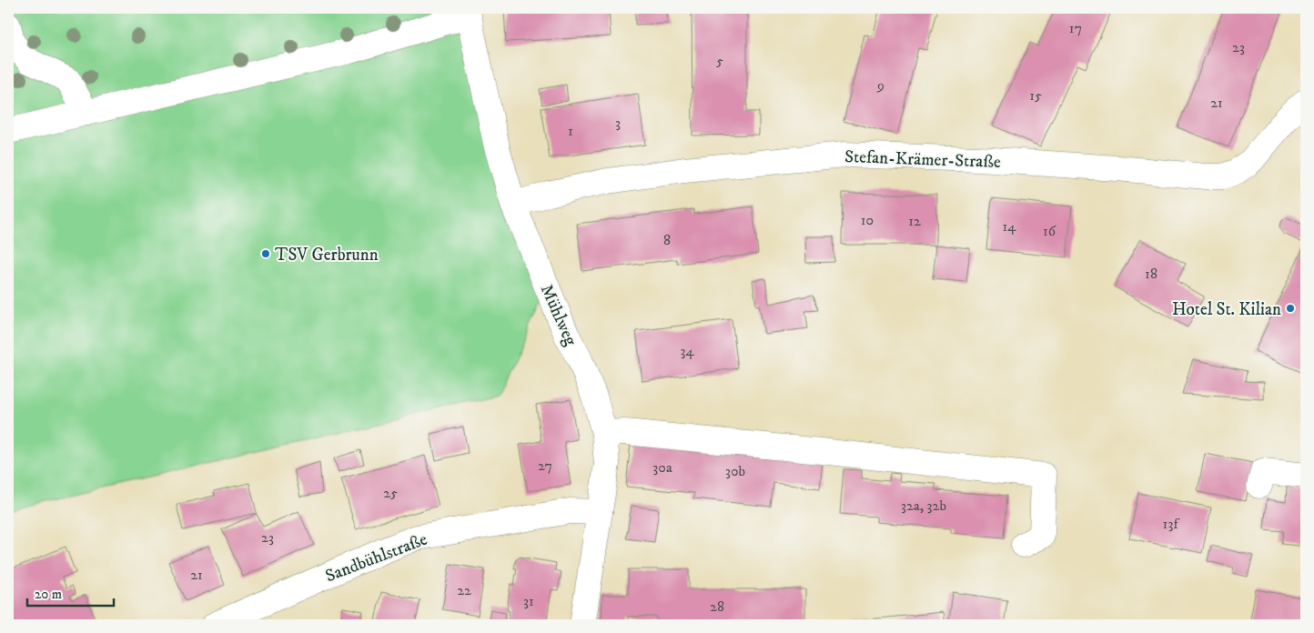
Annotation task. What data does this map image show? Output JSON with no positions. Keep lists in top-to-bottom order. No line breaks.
{"streets":{"street":["Stefan-Krämer-Straße","Mühlweg","Sandbühlstraße"]},"crossings":[["Stefan-Krämer-Straße","Mühlweg"],["Mühlweg","Sandbühlstraße"]],"places":["TSV Gerbrunn","Hotel St. Kilian"],"house_numbers":["17","23","5","9","15","21","3","1","10","12","14","16","8","18","34","27","30a","30b","25","32a, 32b","13f","23","21","22","31","28"],"scale_bar":"20 m"}
